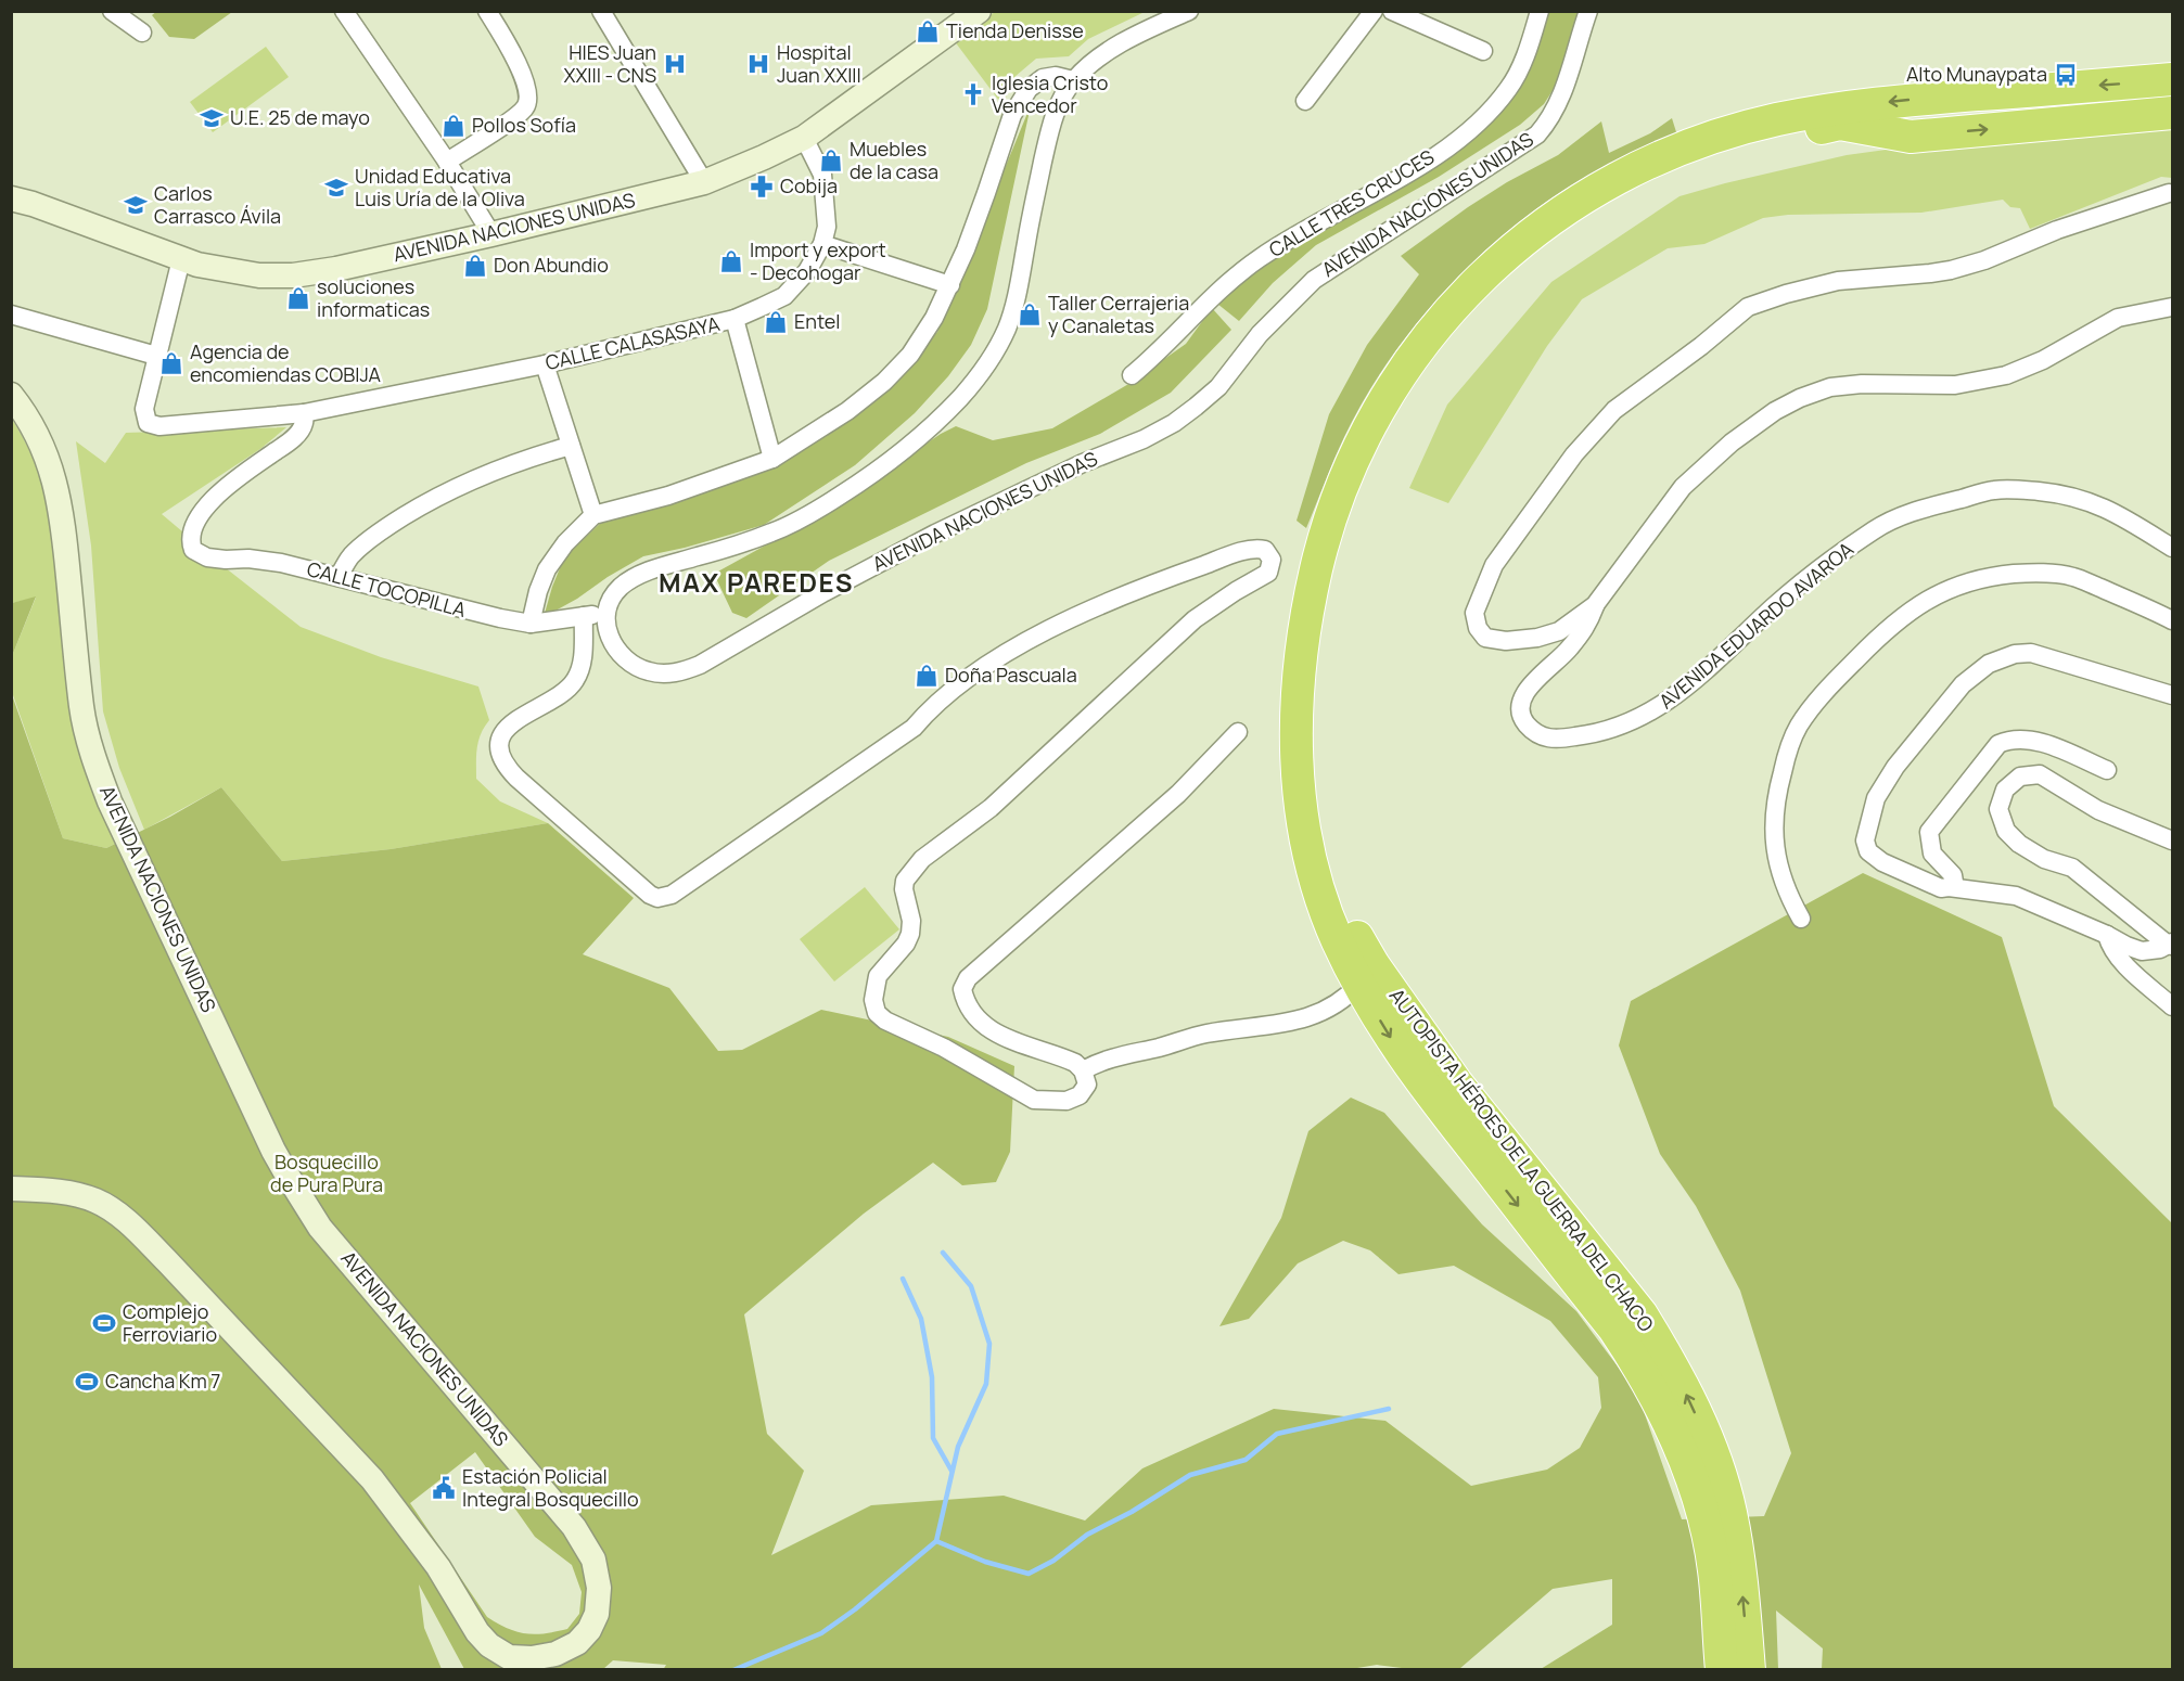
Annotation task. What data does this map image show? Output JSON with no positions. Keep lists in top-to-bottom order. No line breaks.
{"streets":{"highway":["AUTOPISTA HÉROES DE LA GUERRA DEL CHACO"],"street":["CALLE TRES CRUCES","AVENIDA NACIONES UNIDAS","CALLE CALASASAYA","CALLE TOCOPILLA","AVENIDA EDUARDO AVAROA"]},"crossings":[["AVENIDA NACIONES UNIDAS","CALLE CALASASAYA"],["AVENIDA NACIONES UNIDAS","CALLE TOCOPILLA"],["CALLE CALASASAYA","CALLE TOCOPILLA"]],"districts":["MAX PAREDES"],"parks":["Bosquecillo de Pura Pura"],"places":{"shop":["Tienda Denisse","Pollos Sofía","Muebles de la casa","Import y export - Decohogar","Don Abundio","soluciones informaticas","Taller Cerrajeria y Canaletas","Entel","Agencia de encomiendas COBIJA","Doña Pascuala"],"hospital":["HIES Juan XXIII - CNS","Hospital Juan XXIII"],"bus stop":["Alto Munaypata"],"church":["Iglesia Cristo Vencedor"],"school or university":["U.E. 25 de mayo","Unidad Educativa Luis Uría de la Oliva","Carlos Carrasco Ávila"],"pharmacy":["Cobija"],"sports":["Complejo Ferroviario","Cancha Km 7"],"public building":["Estación Policial Integral Bosquecillo"]}}
